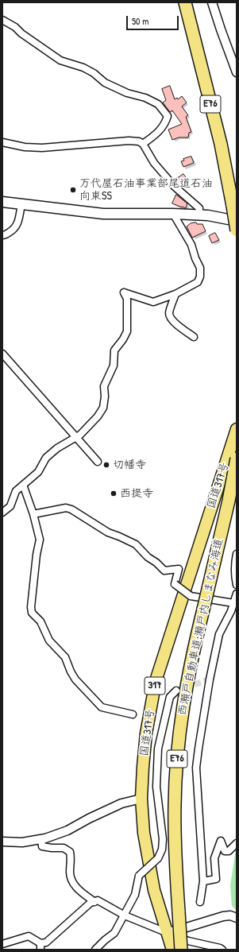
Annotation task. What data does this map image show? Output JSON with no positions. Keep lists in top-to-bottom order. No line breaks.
{"streets":{"highway":["E76","国道317号","西瀬戸自動車道;瀬戸内しまなみ海道","317"]},"places":["万代屋石油事業部尾道石油 向東SS","切幡寺","西提寺"],"scale_bar":"50 m"}
